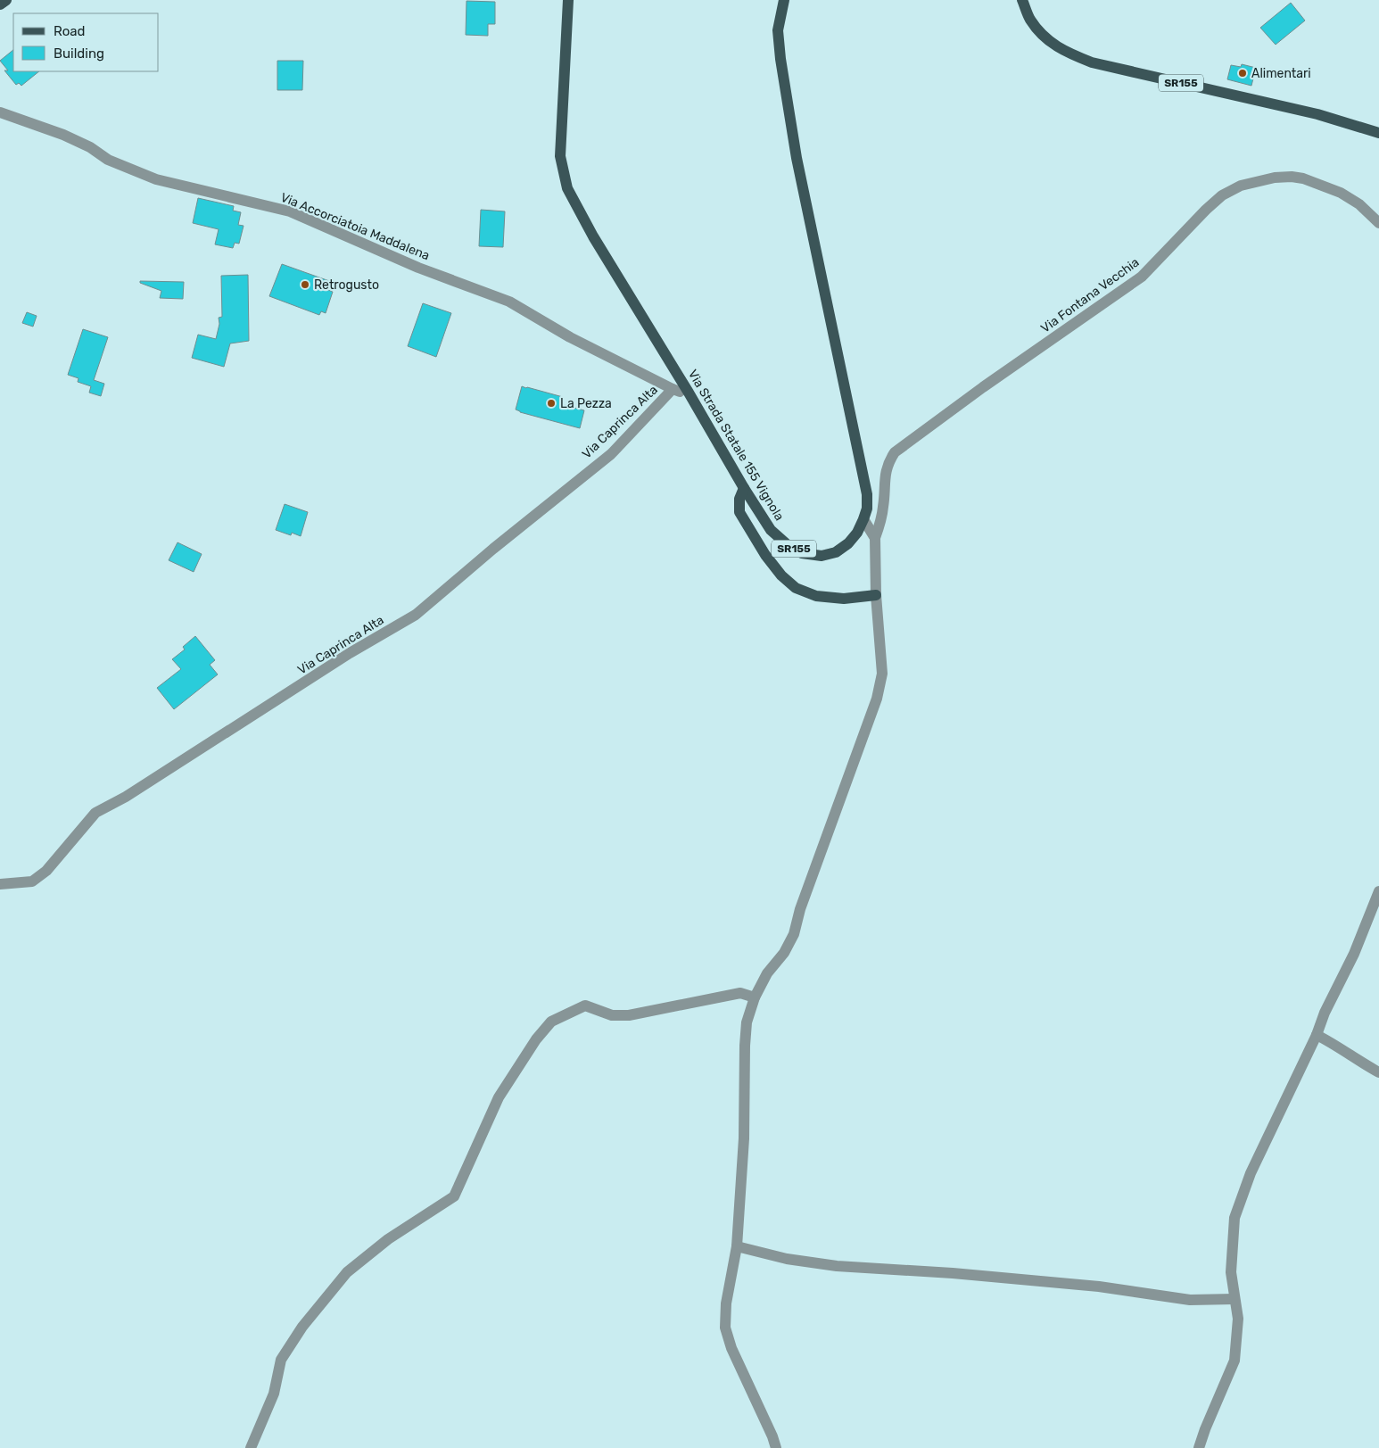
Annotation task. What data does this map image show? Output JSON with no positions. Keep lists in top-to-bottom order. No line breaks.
{"streets":{"main road":["SR155","Via Strada Statale 155 Vignola"],"street":["Via Accorciatoia Maddalena","Via Fontana Vecchia","Via Caprinca Alta"]},"crossings":[["Via Accorciatoia Maddalena","Via Caprinca Alta"],["Via Accorciatoia Maddalena","Via Strada Statale 155 Vignola"]],"places":["Alimentari","Retrogusto","La Pezza"],"legend":["Road","Building"]}
